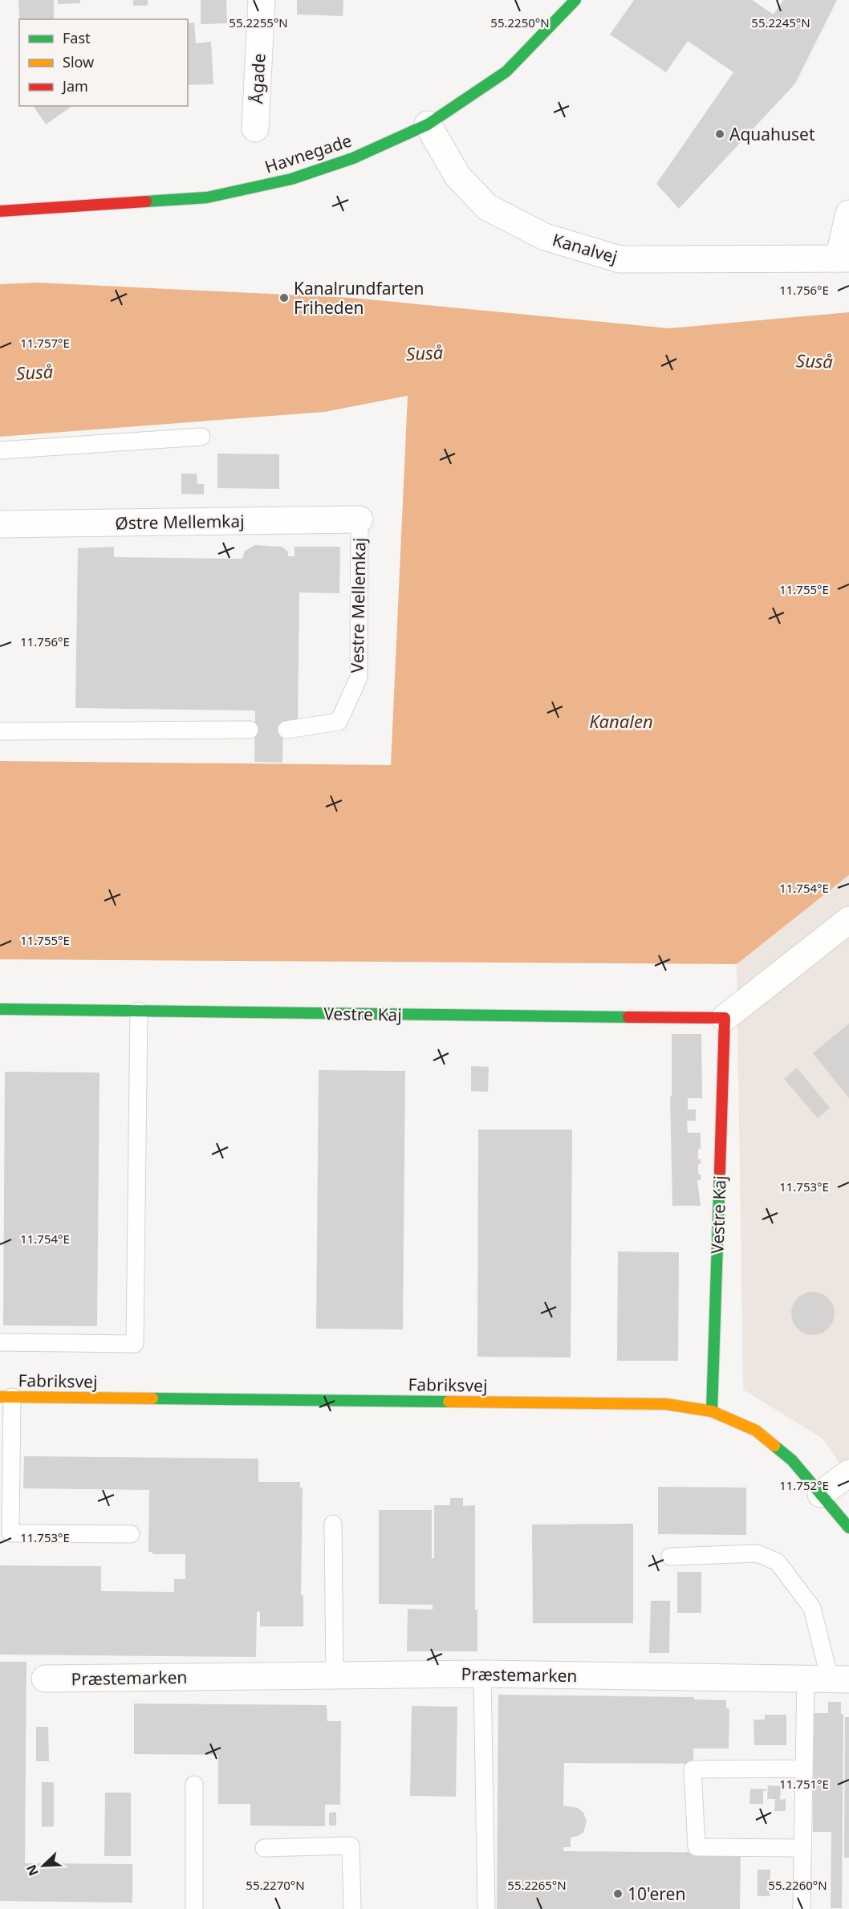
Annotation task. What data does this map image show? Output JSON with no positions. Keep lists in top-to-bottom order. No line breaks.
{"streets":{"street":["Ågade","Havnegade","Kanalvej","Østre Mellemkaj","Vestre Kaj","Fabriksvej","Præstemarken"],"lane":["Vestre Mellemkaj"]},"crossings":[["Havnegade","Kanalvej"],["Østre Mellemkaj","Vestre Mellemkaj"],["Vestre Kaj","Fabriksvej"]],"water":["Suså","Kanalen"],"places":["Aquahuset","Kanalrundfarten Friheden","10'eren"],"legend":["Fast","Slow","Jam"],"north":"bottom left","coordinates":["55.2255°N","55.2250°N","55.2245°N","11.756°E","11.757°E","11.755°E","11.754°E","11.753°E","11.752°E","11.751°E","55.2270°N","55.2265°N","55.2260°N"]}
